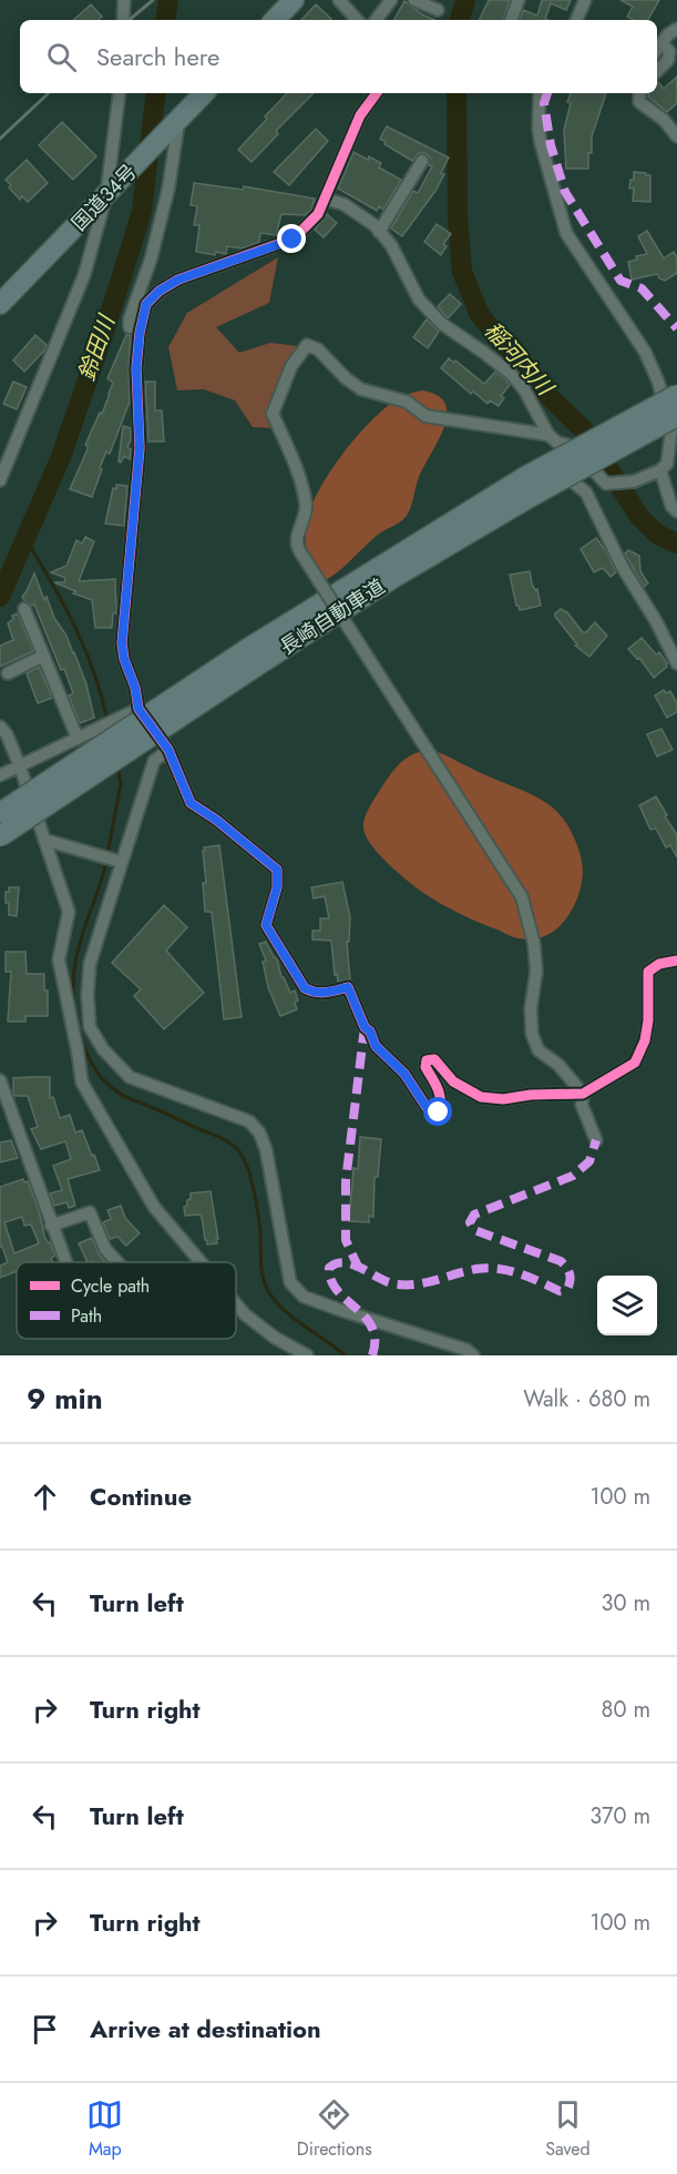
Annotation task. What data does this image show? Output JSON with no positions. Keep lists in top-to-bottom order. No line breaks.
{"streets":{"highway":["国道34号","長崎自動車道"]},"water":["鈴田川","稲河内川"],"legend":["Cycle path","Path"],"page":{"search":"Search here","heading":["9 min","Walk · 680 m"],"list":[["Continue","100 m"],["Turn left","30 m"],["Turn right","80 m"],["Turn left","370 m"],["Turn right","100 m"],"Arrive at destination"],"nav":["Map","Directions","Saved"]}}
